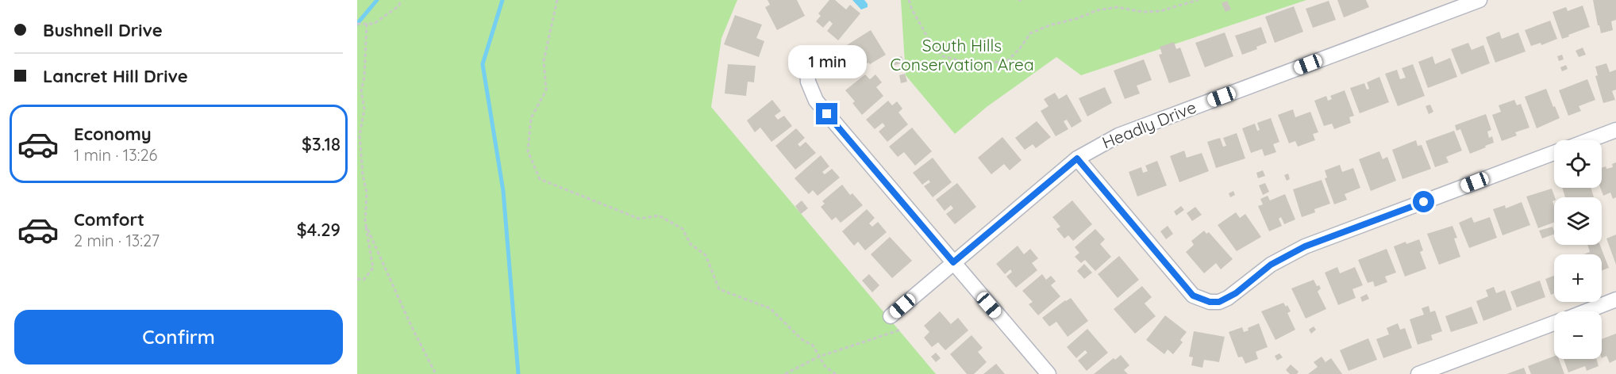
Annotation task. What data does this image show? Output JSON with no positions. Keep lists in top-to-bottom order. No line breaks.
{"streets":{"street":["Headly Drive"]},"parks":["South Hills Conservation Area"],"page":{"banner":["Bushnell Drive","Lancret Hill Drive"],"bubble":"1 min","list":[{"name":"Economy","note":"1 min · 13:26","value":"$3.18"},{"name":"Comfort","note":"2 min · 13:27","value":"$4.29"}],"map_buttons":["+","−"],"buttons":"Confirm"}}
